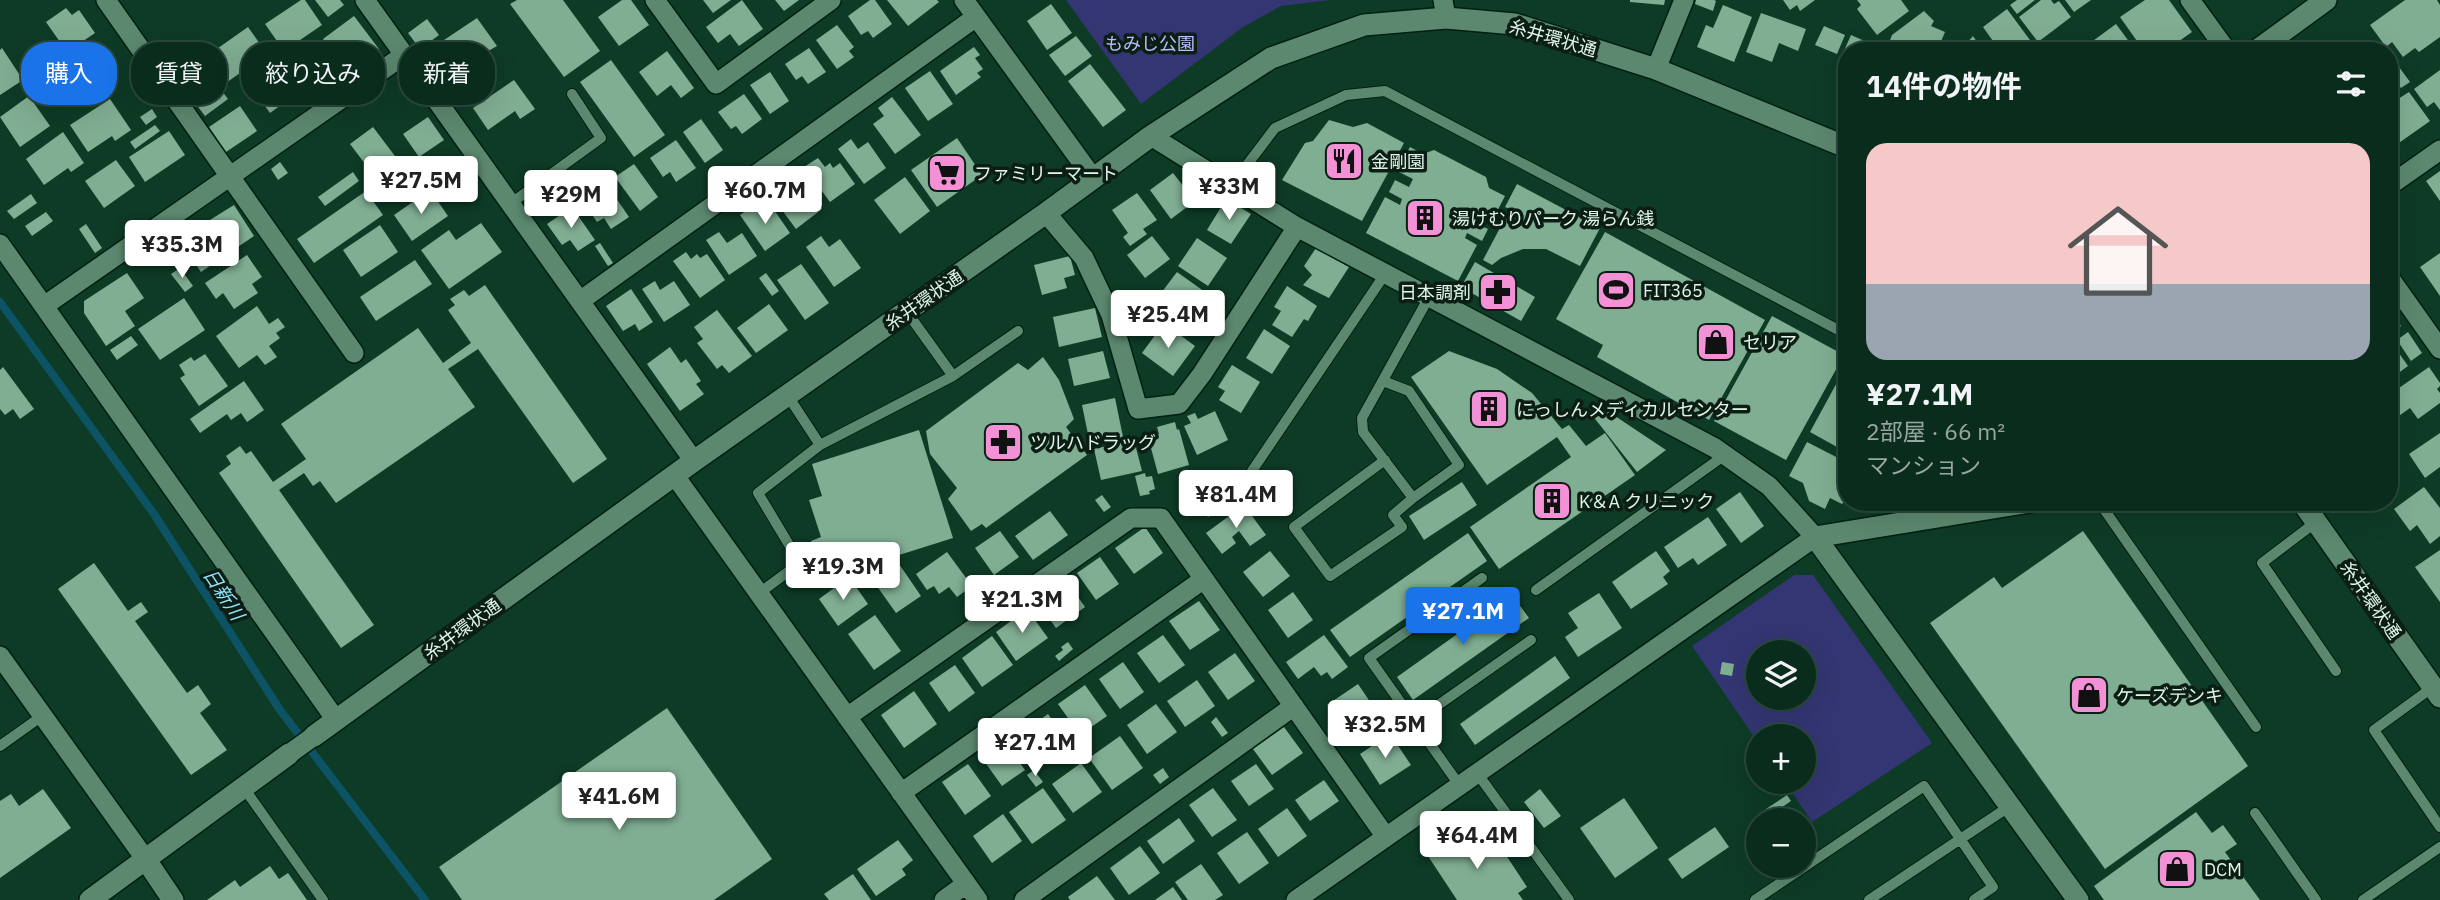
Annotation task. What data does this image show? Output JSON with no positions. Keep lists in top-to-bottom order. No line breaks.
{"streets":{"street":["糸井環状通"]},"water":["日新川"],"parks":["もみじ公園"],"places":{"restaurant":["金剛園"],"supermarket":["ファミリーマート"],"building":["湯けむりパーク 湯らん銭","にっしんメディカルセンター","K＆A クリニック"],"sports":["FIT365"],"pharmacy":["日本調剤","ツルハドラッグ"],"shop":["セリア","ケーズデンキ","DCM"]},"page":{"chip":["購入","賃貸","絞り込み","新着"],"heading":"14件の物件","list":[{"name":"¥27.1M","note":"2部屋 · 66 m² · マンション"}],"price":["¥27.5M","¥33M","¥60.7M","¥29M","¥35.3M","¥25.4M","¥81.4M","¥19.3M","¥21.3M","¥27.1M","¥32.5M","¥27.1M","¥41.6M","¥64.4M"],"map_buttons":["+","−"]}}
